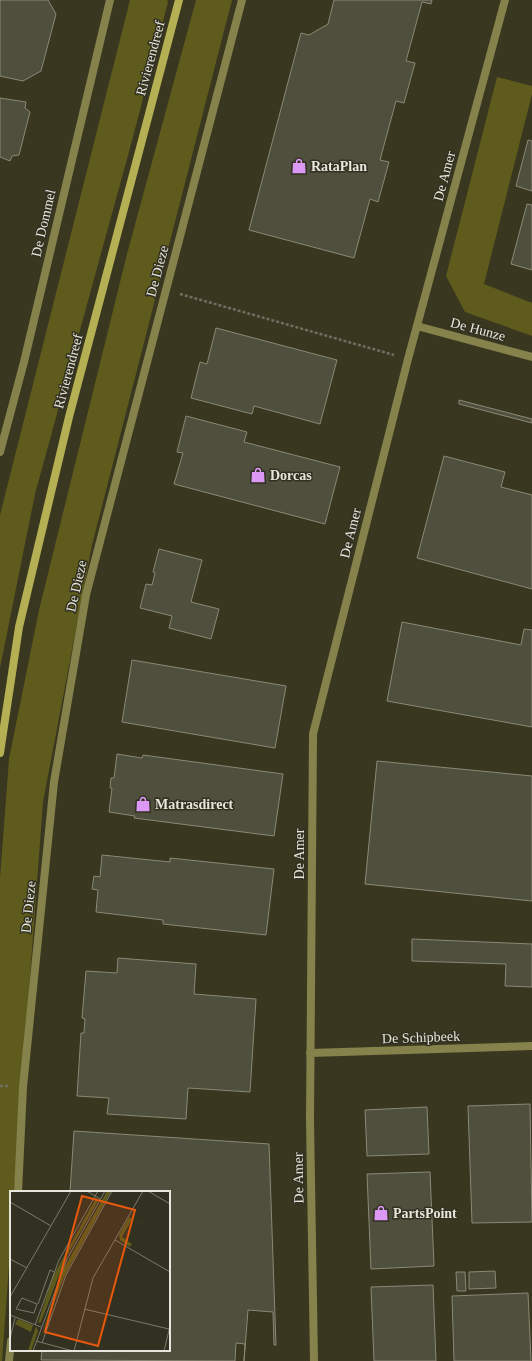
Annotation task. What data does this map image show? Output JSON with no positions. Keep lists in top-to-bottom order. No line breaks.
{"streets":{"main road":["Rivierendreef"],"street":["De Amer","De Dommel","De Dieze","De Hunze","De Schipbeek"]},"crossings":[["De Amer","De Hunze"],["De Amer","De Schipbeek"]],"places":{"shop":["RataPlan","Dorcas","Matrasdirect","PartsPoint"]}}
